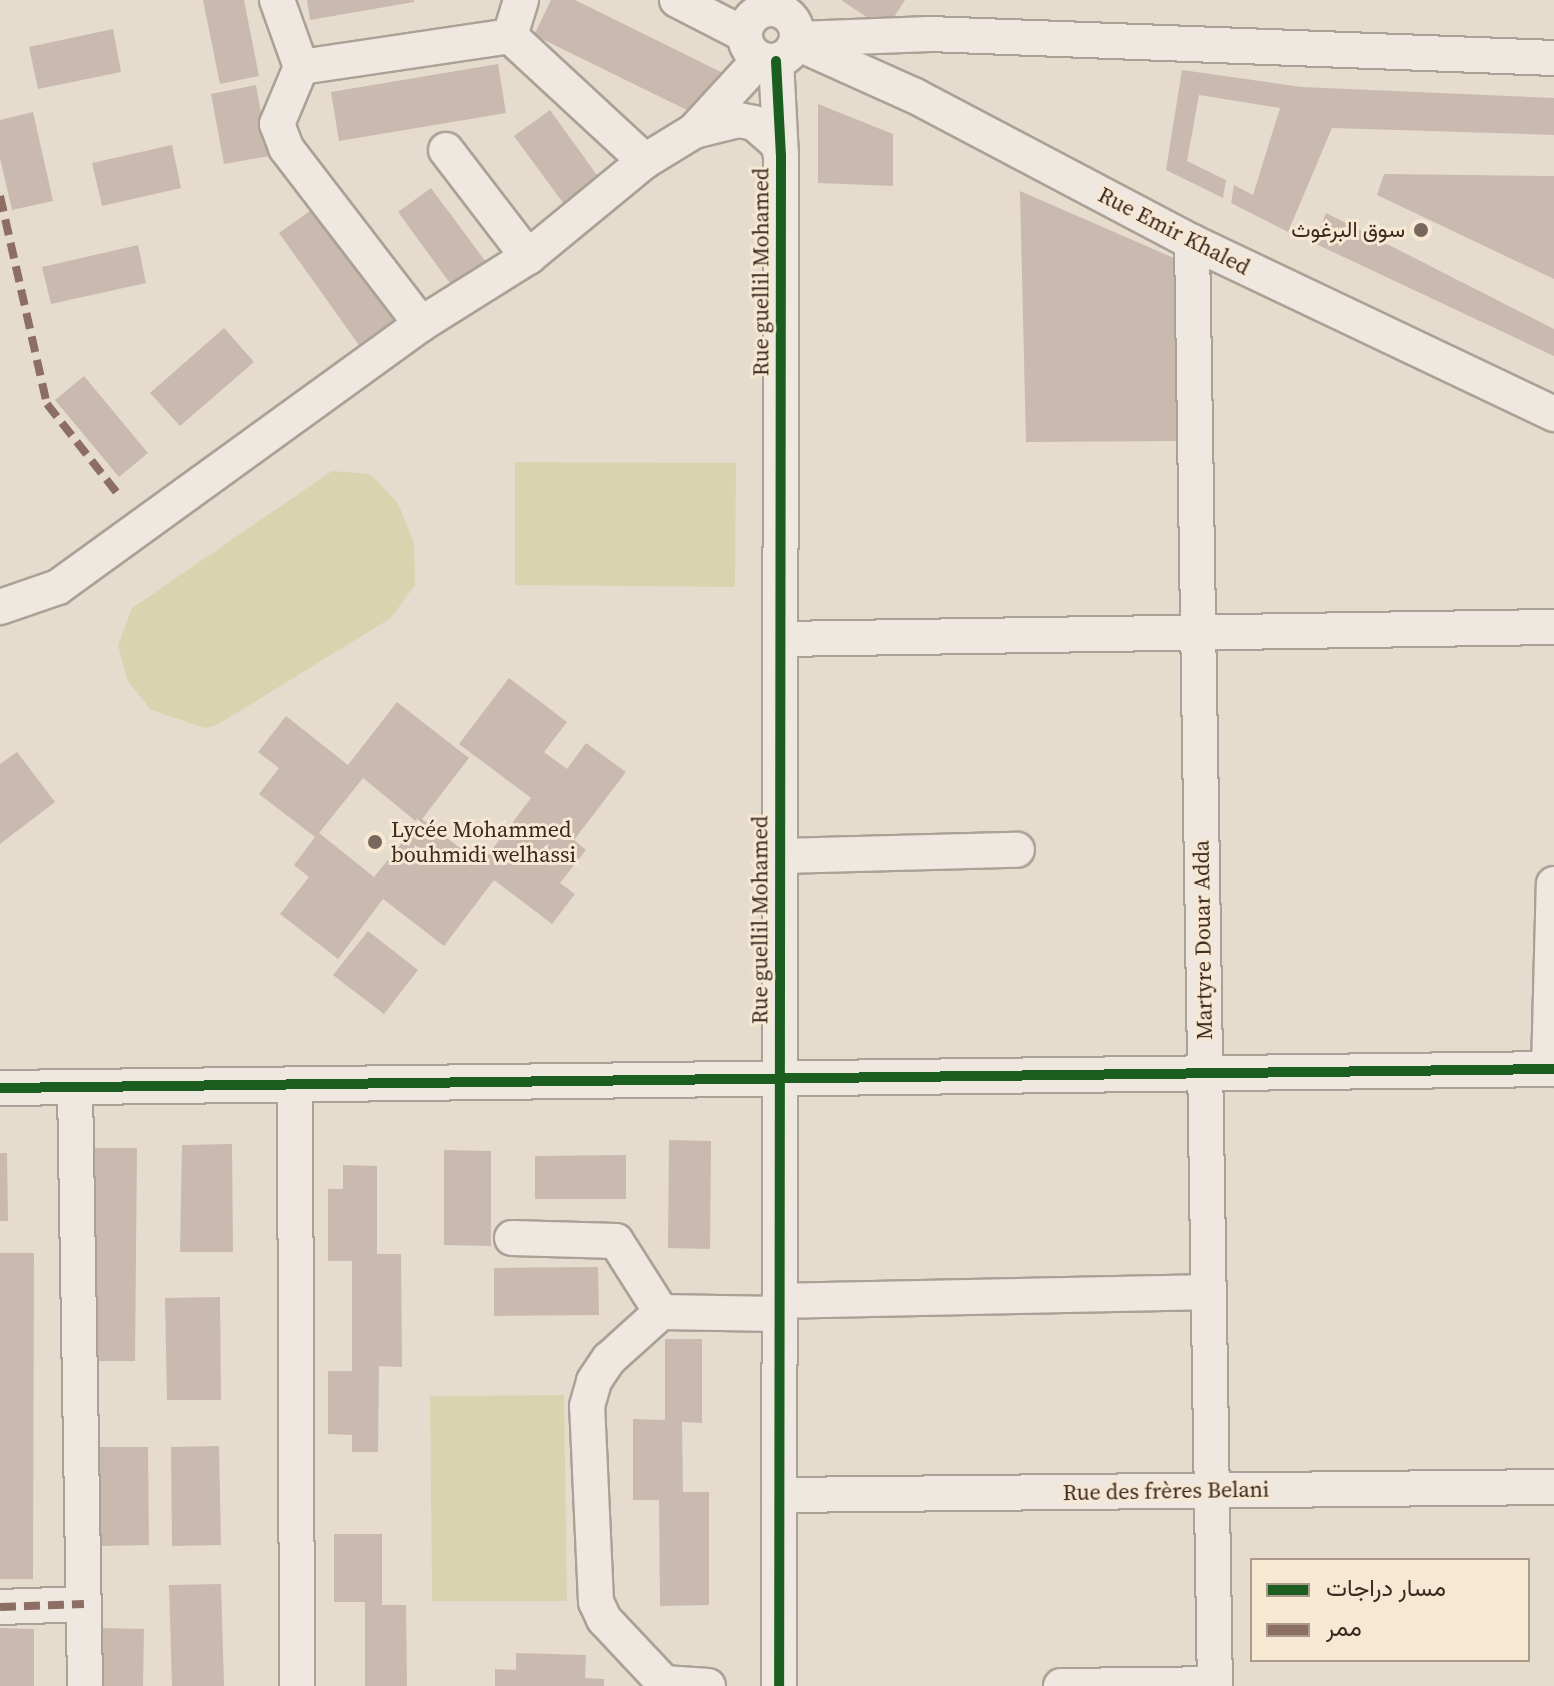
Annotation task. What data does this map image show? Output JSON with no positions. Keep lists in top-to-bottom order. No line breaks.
{"streets":{"street":["Rue Emir Khaled","Rue guellil Mohamed","Martyre Douar Adda","Rue des frères Belani"]},"crossings":[["Rue Emir Khaled","Rue guellil Mohamed"],["Rue Emir Khaled","Martyre Douar Adda"],["Rue guellil Mohamed","Rue des frères Belani"],["Martyre Douar Adda","Rue des frères Belani"]],"places":["سوق البرغوث","Lycée Mohammed bouhmidi welhassi"],"legend":["مسار دراجات","ممر"]}
